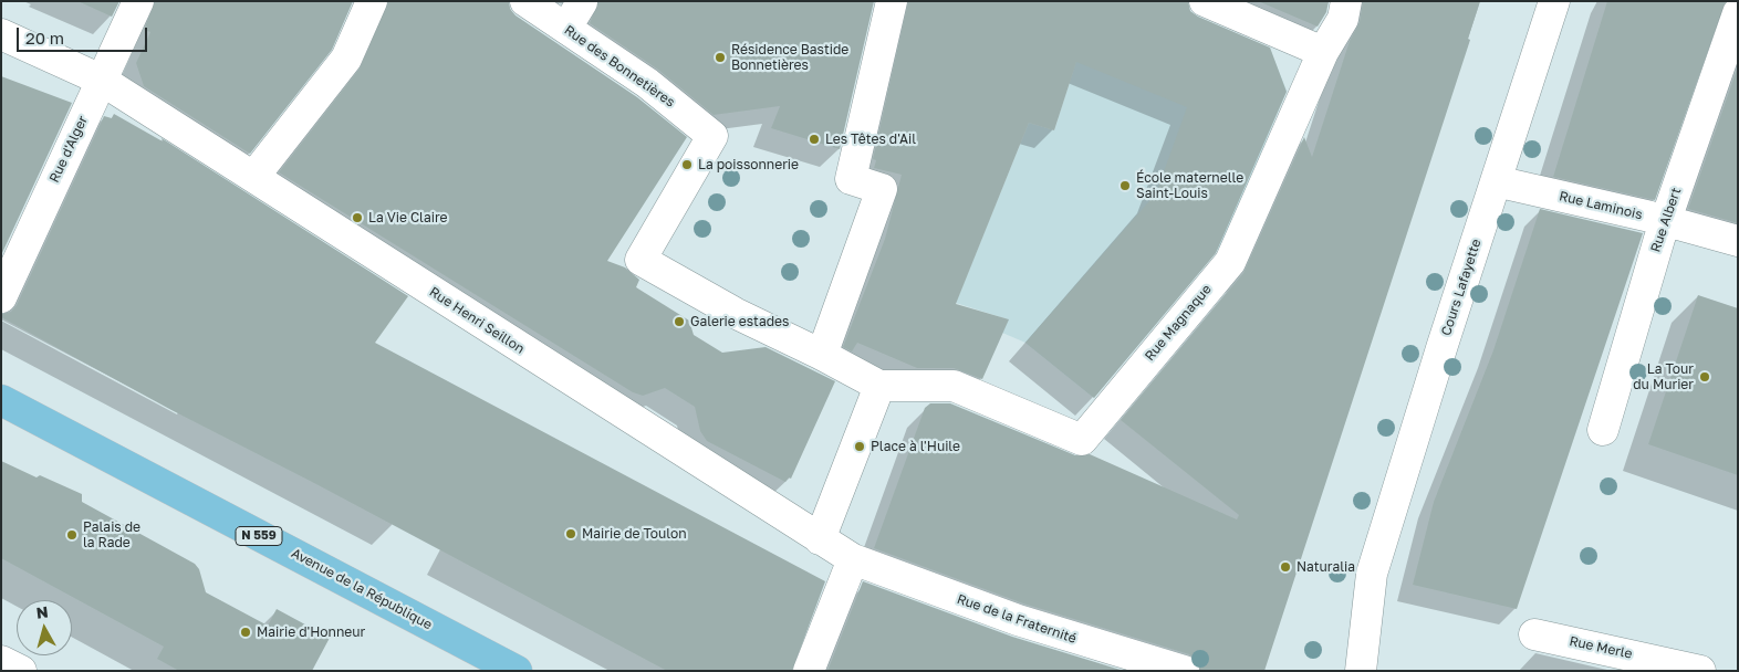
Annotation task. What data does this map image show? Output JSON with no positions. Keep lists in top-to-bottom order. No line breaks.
{"streets":{"main road":["N 559","Avenue de la République"],"street":["Rue des Bonnetières","Rue d'Alger","Rue Laminois","Rue Albert","Cours Lafayette","Rue Henri Seillon","Rue Magnaque","Rue de la Fraternité","Rue Merle"]},"crossings":[["Rue d'Alger","Rue Henri Seillon"],["Rue Laminois","Rue Albert"],["Rue Laminois","Cours Lafayette"],["Rue Henri Seillon","Rue de la Fraternité"]],"places":["Résidence Bastide Bonnetières","Les Têtes d'Ail","La poissonnerie","École maternelle Saint-Louis","La Vie Claire","Galerie estades","La Tour du Murier","Place à l'Huile","Mairie de Toulon","Palais de la Rade","Naturalia","Mairie d'Honneur"],"scale_bar":"20 m","north":"top"}
